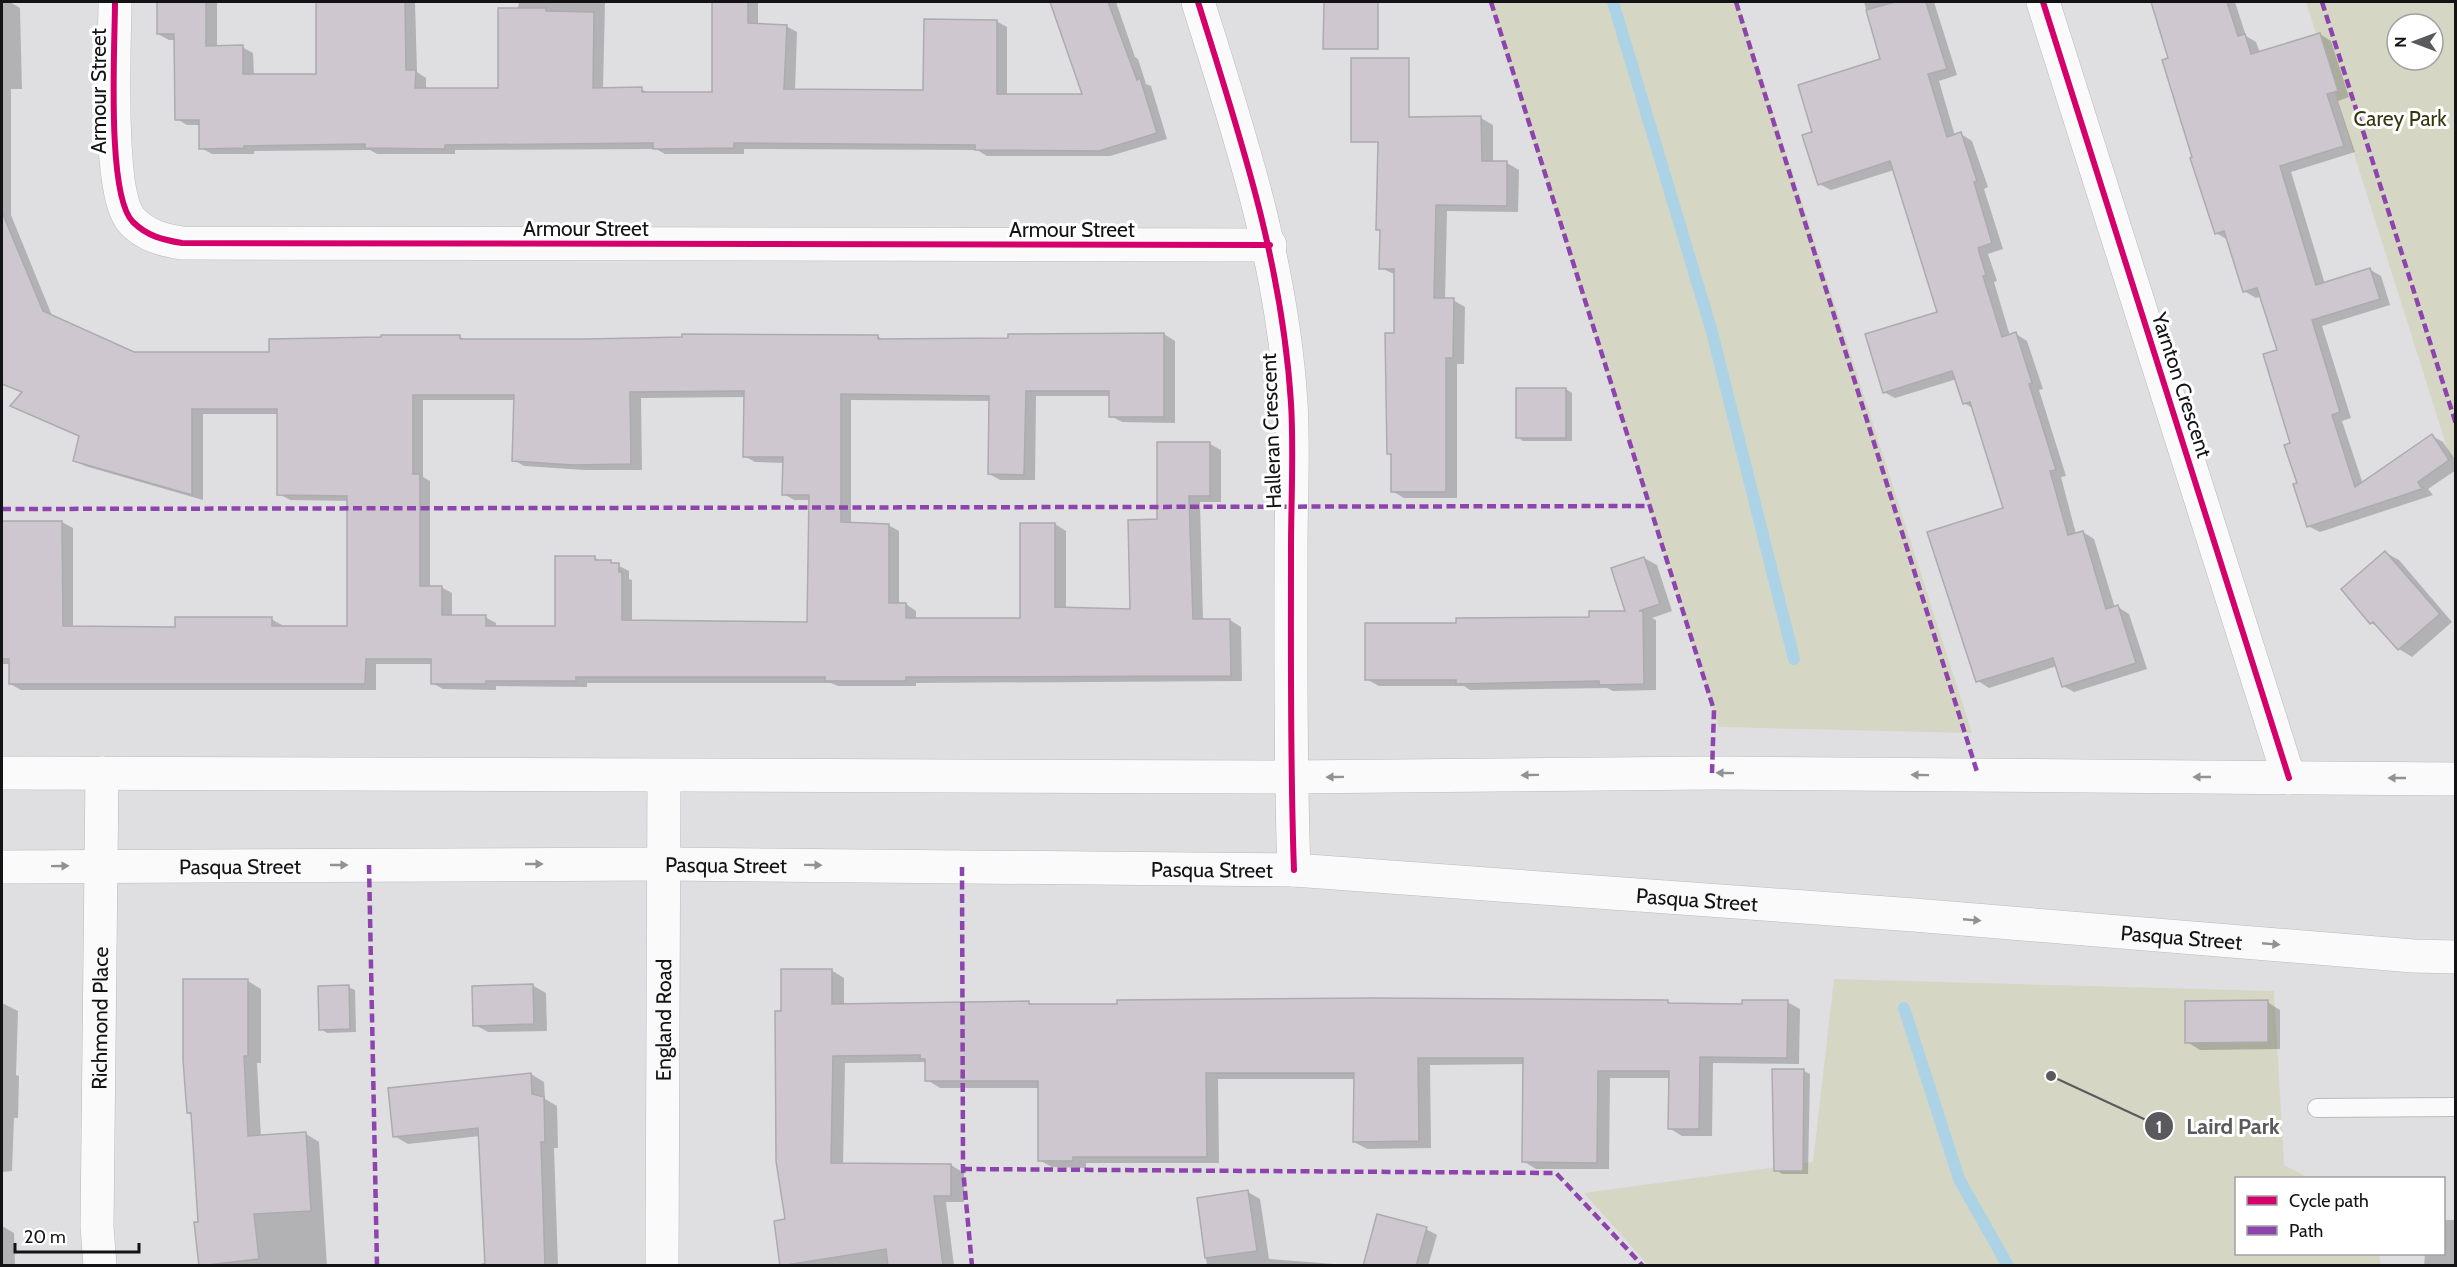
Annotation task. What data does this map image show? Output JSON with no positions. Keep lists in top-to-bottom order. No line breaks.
{"streets":{"main road":["Armour Street","Yarnton Crescent","Halleran Crescent","Pasqua Street","Richmond Place","England Road"]},"crossings":[["Armour Street","Halleran Crescent"],["Halleran Crescent","Pasqua Street"],["Pasqua Street","Richmond Place"],["Pasqua Street","England Road"]],"parks":["Carey Park"],"places":["Laird Park"],"legend":["Cycle path","Path"],"scale_bar":"20 m","north":"left"}
